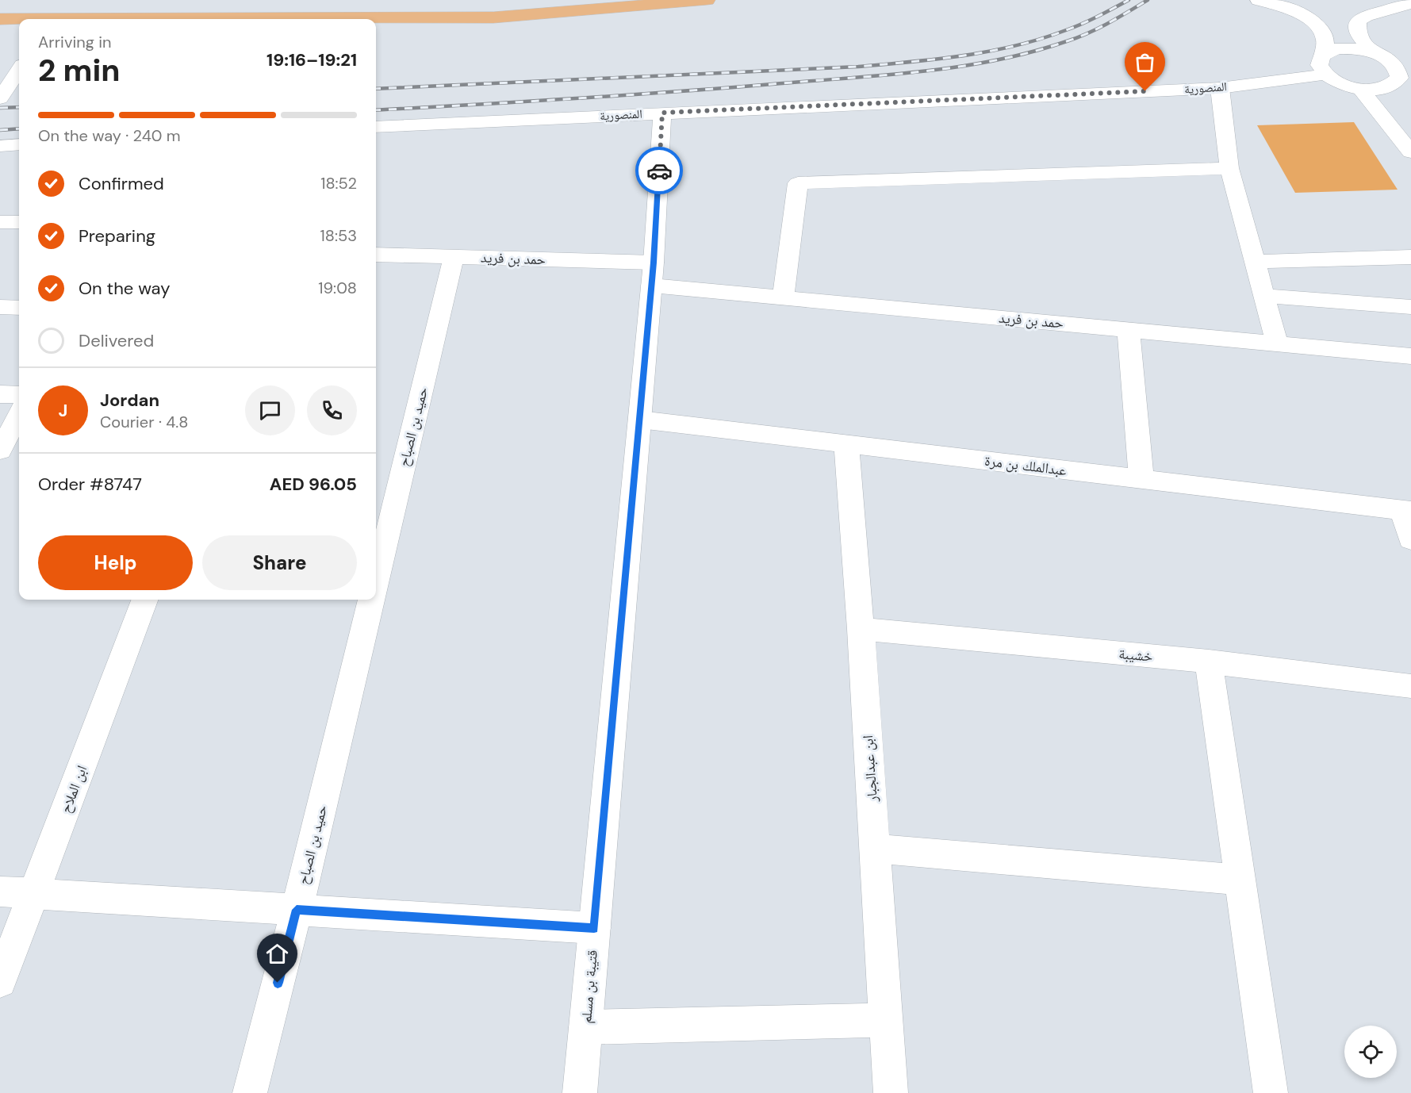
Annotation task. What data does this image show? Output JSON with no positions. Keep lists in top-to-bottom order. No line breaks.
{"streets":{"street":["المنصورية","حمد بن فريد","حميد بن الصباح","عبدالملك بن مرة","خشيبة","ابن عبدالجبار","ابن الملاح","قتيبة بن مسلم"]},"crossings":[["المنصورية","قتيبة بن مسلم"],["حمد بن فريد","حميد بن الصباح"],["حمد بن فريد","قتيبة بن مسلم"],["عبدالملك بن مرة","ابن عبدالجبار"],["عبدالملك بن مرة","قتيبة بن مسلم"],["خشيبة","ابن عبدالجبار"]],"page":{"heading":["2 min","Arriving in","19:16–19:21"],"panel":["Jordan","Courier · 4.8","Order #8747","AED 96.05"],"bar":"On the way · 240 m","list":[["Confirmed","18:52"],["Preparing","18:53"],["On the way","19:08"],"Delivered"],"round":"J","buttons":["Help","Share"]}}
